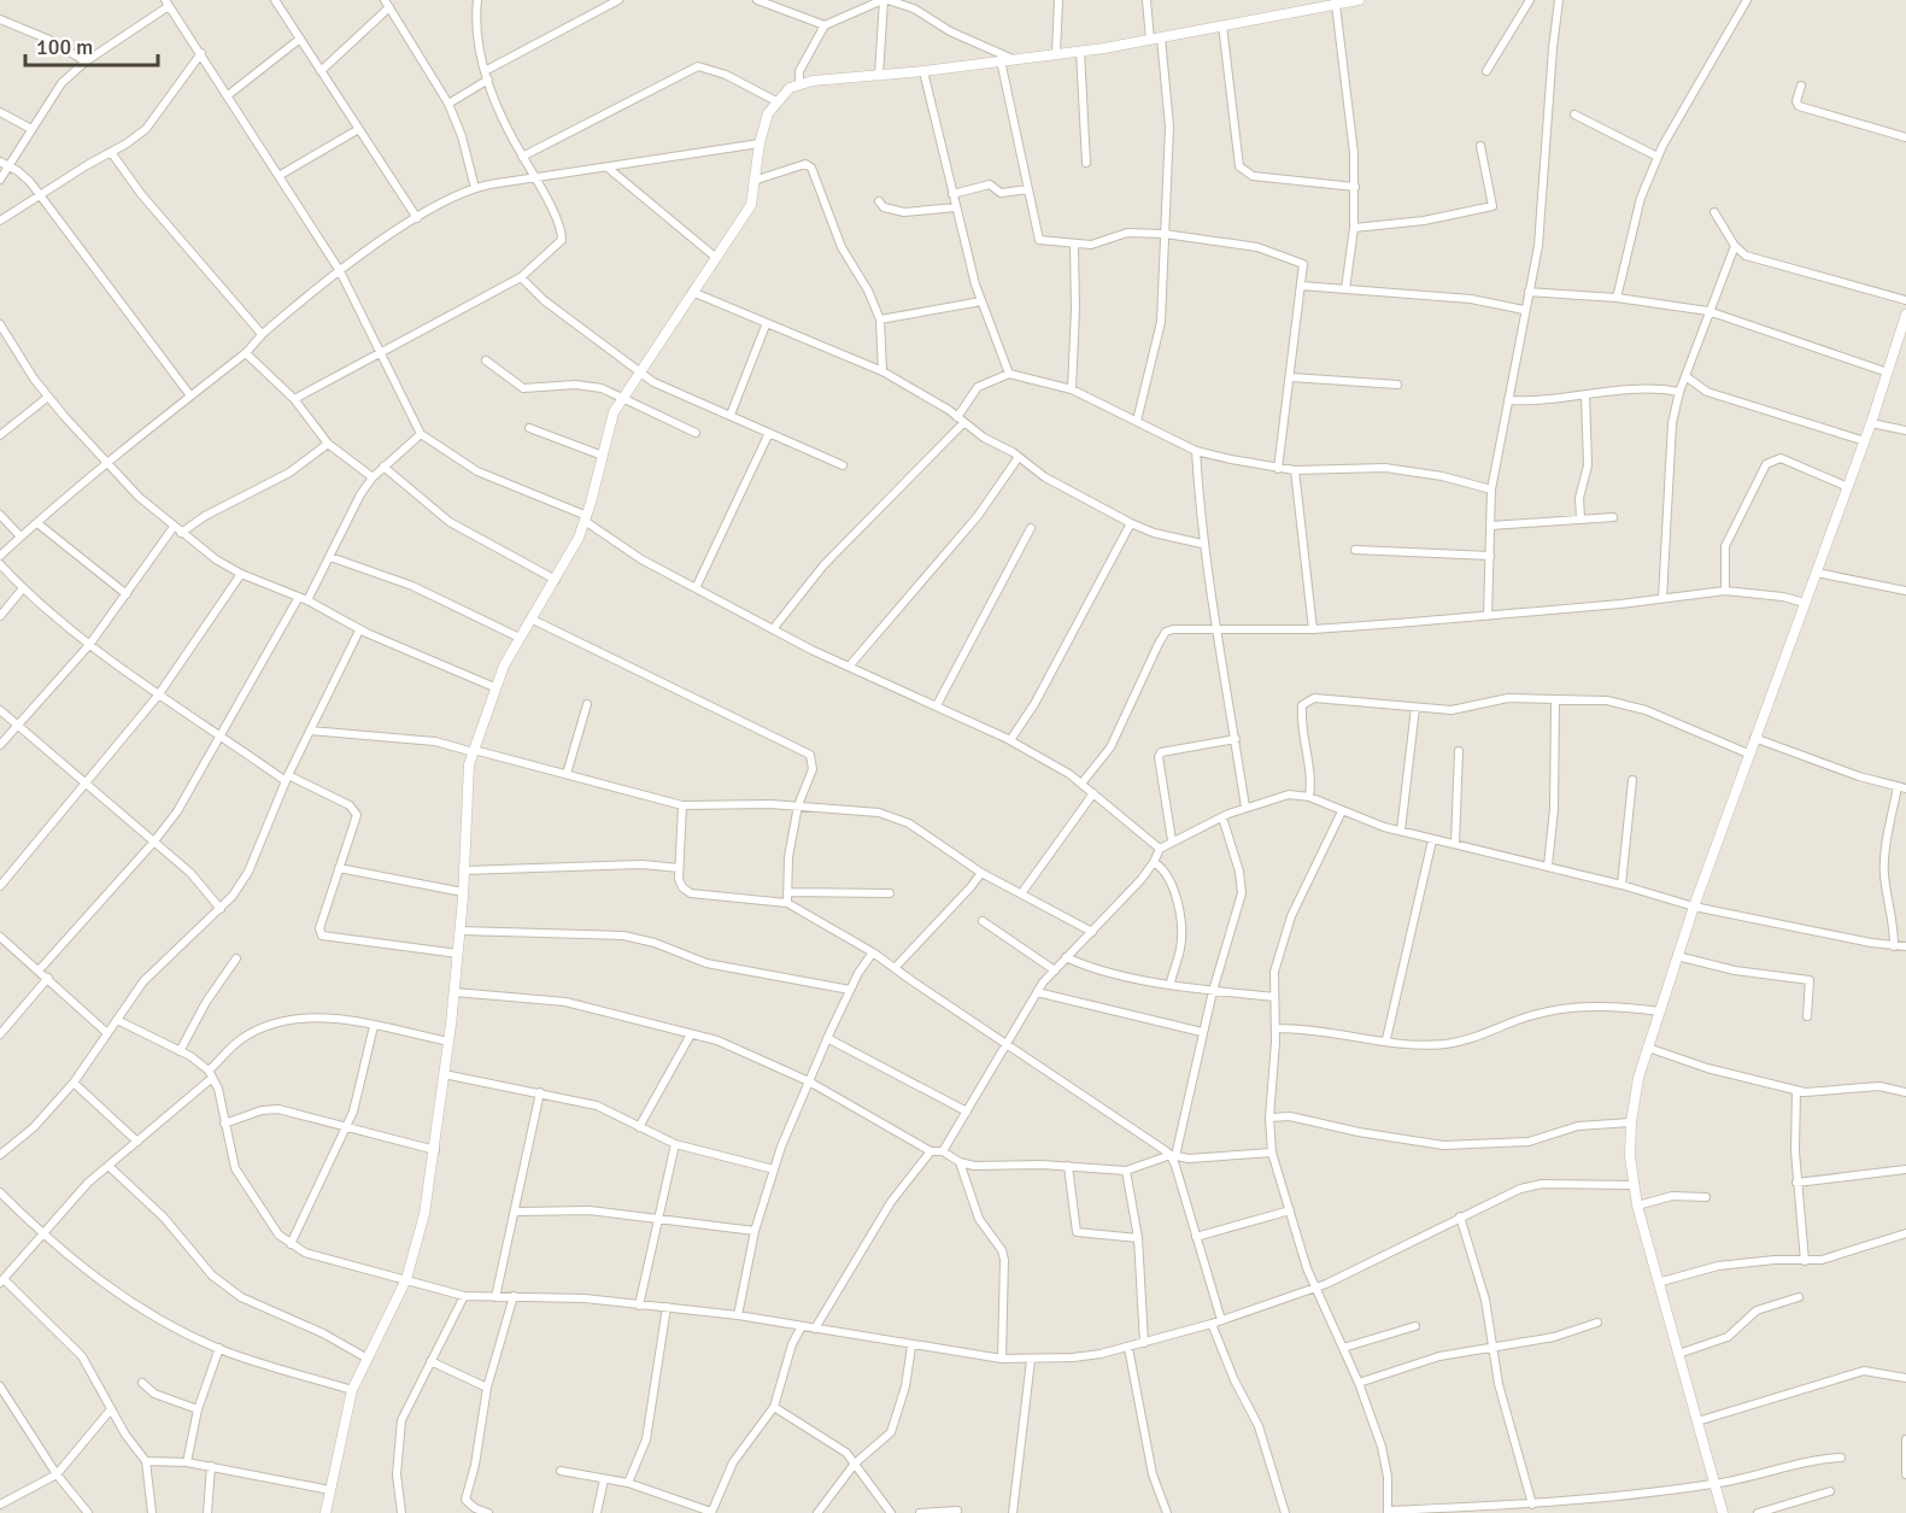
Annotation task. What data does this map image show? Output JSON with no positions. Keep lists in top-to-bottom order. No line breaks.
{"scale_bar":"100 m"}
